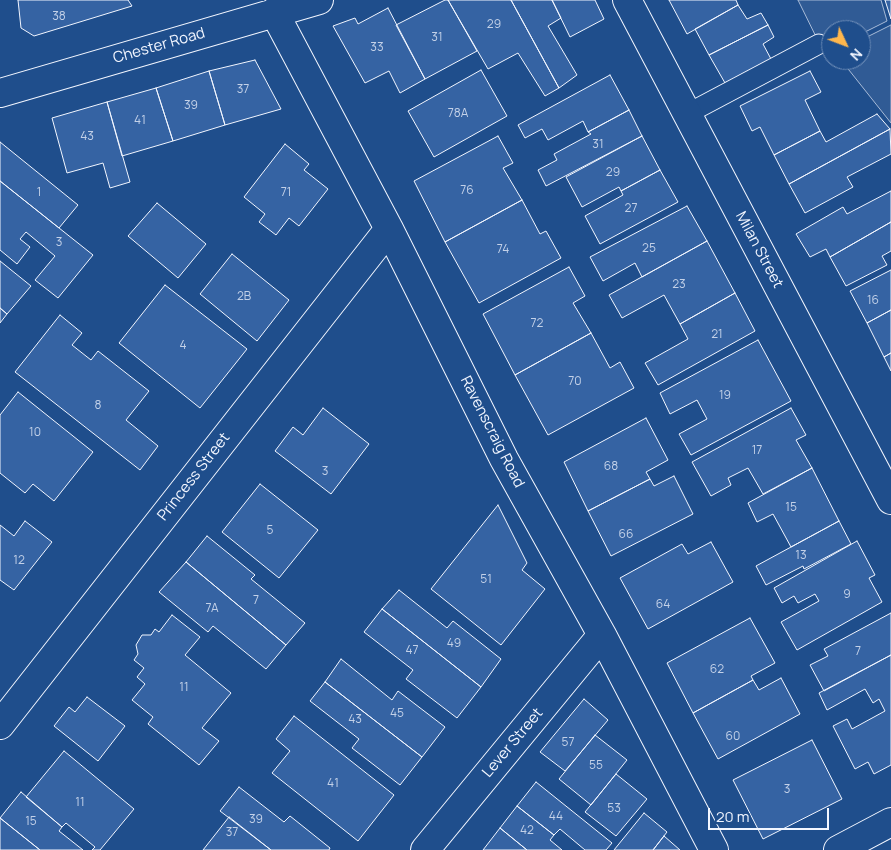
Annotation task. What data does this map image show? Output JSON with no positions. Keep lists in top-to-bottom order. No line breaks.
{"streets":{"street":["Chester Road","Milan Street","Ravenscraig Road","Princess Street","Lever Street"]},"crossings":[["Chester Road","Ravenscraig Road"],["Ravenscraig Road","Princess Street"],["Ravenscraig Road","Lever Street"]],"house_numbers":["38","29","31","33","37","39","78A","41","43","31","29","76","1","71","27","3","25","74","23","2B","16","72","21","4","70","19","8","10","17","68","3","15","5","66","13","12","51","9","7","64","7A","49","47","7","62","11","45","43","60","57","55","41","3","11","53","44","39","15","42","37"],"scale_bar":"20 m","north":"bottom right"}
